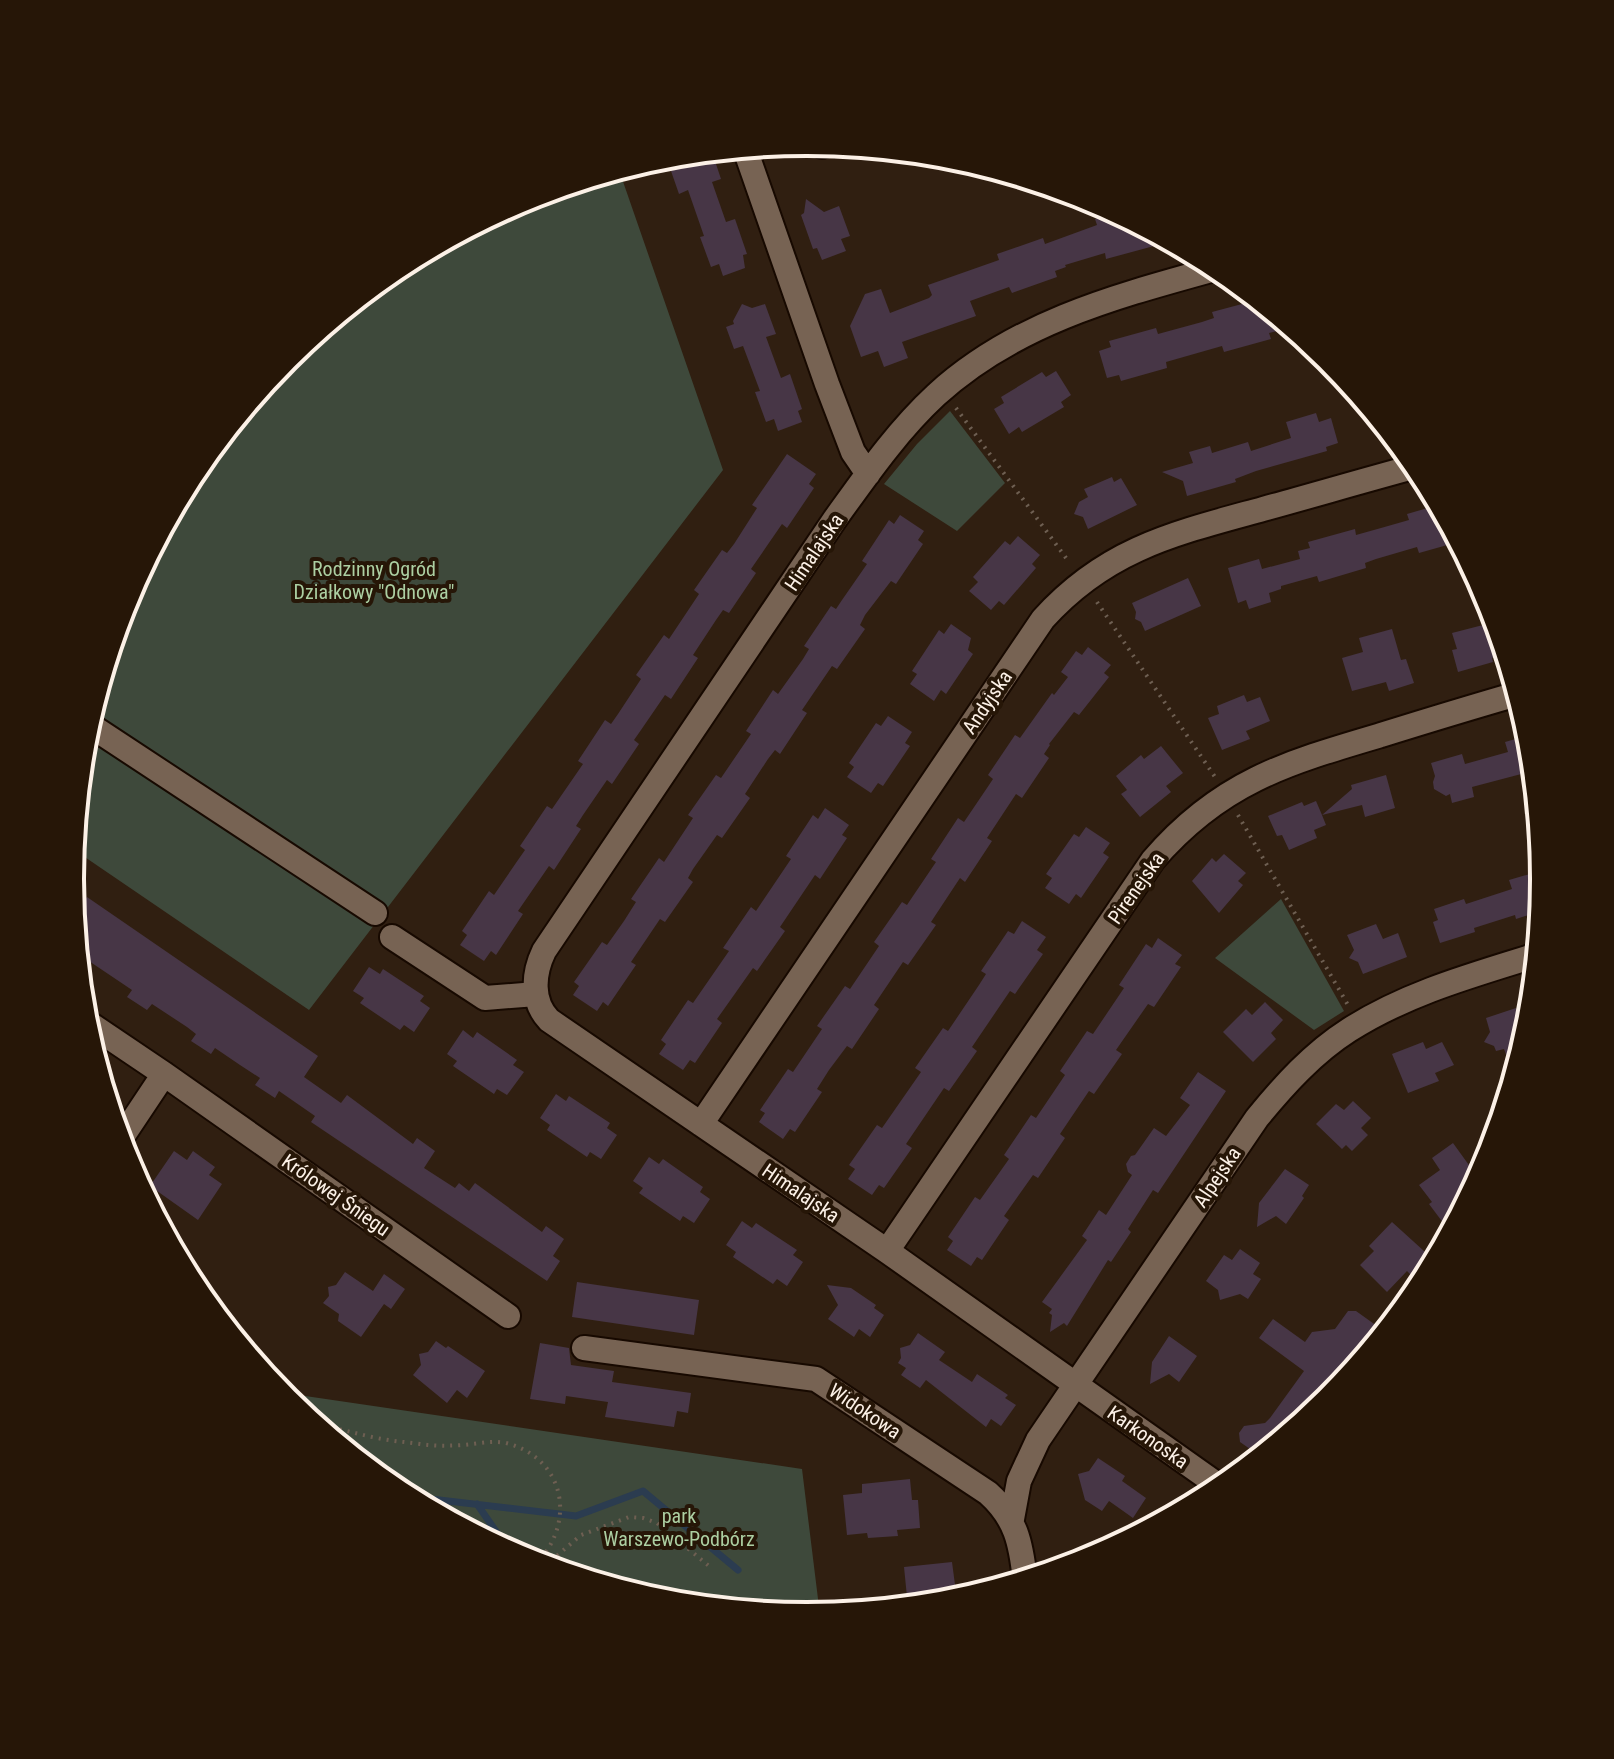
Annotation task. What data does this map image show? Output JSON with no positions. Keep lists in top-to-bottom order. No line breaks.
{"streets":{"street":["Himalajska","Andyjska","Pirenejska","Alpejska","Królowej Śniegu","Widokowa","Karkonoska"]},"crossings":[["Himalajska","Andyjska"],["Himalajska","Pirenejska"],["Himalajska","Alpejska"],["Himalajska","Karkonoska"],["Alpejska","Widokowa"],["Alpejska","Karkonoska"]],"parks":["Rodzinny Ogród Działkowy \"Odnowa\"","park Warszewo-Podbórz"]}
